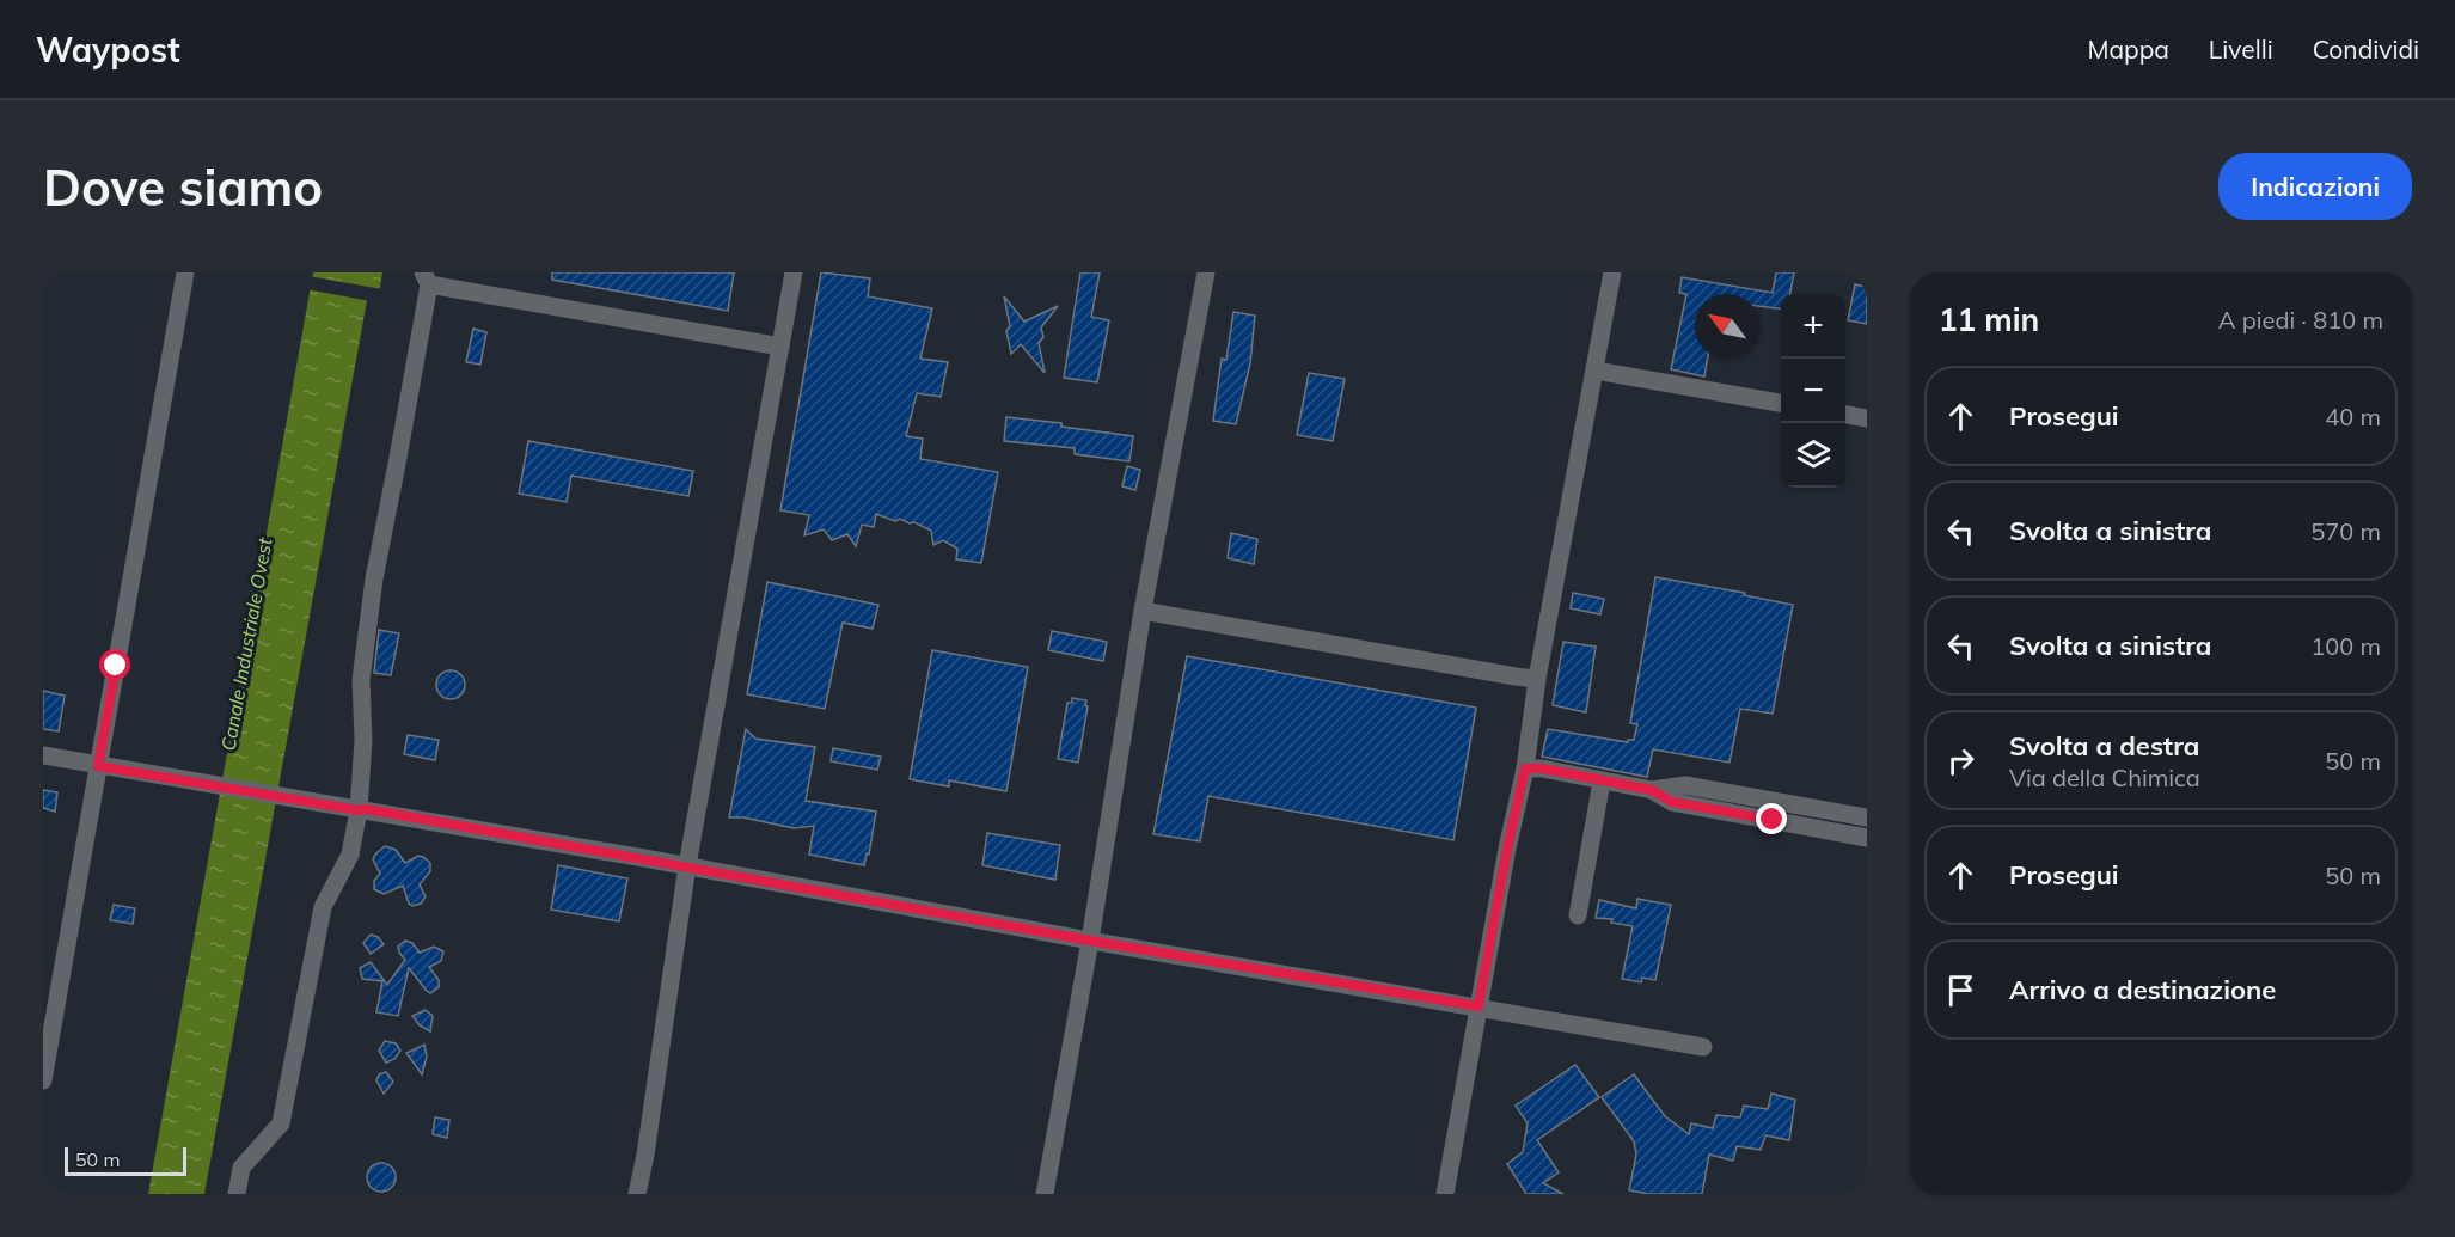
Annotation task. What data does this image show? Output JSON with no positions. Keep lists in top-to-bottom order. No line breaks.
{"water":["Canale Industriale Ovest"],"scale_bar":"50 m","north":"top left","page":{"header":"Waypost","nav":["Mappa","Livelli","Condividi"],"buttons":"Indicazioni","title":"Dove siamo","heading":["11 min","A piedi · 810 m"],"map_buttons":["+","−"],"list":[["Prosegui","40 m"],["Svolta a sinistra","570 m"],["Svolta a sinistra","100 m"],["Svolta a destra","Via della Chimica","50 m"],["Prosegui","50 m"],"Arrivo a destinazione"],"scale":"50 m"}}
